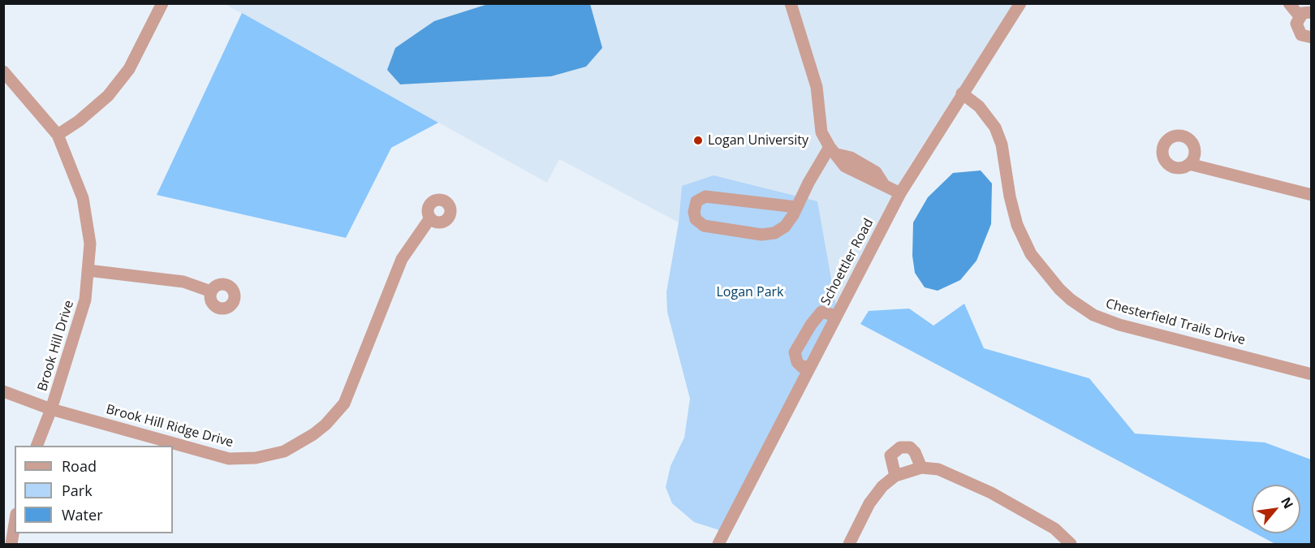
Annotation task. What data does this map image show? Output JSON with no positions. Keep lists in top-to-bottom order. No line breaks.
{"streets":{"street":["Schoettler Road","Chesterfield Trails Drive","Brook Hill Drive","Brook Hill Ridge Drive"]},"crossings":[["Schoettler Road","Chesterfield Trails Drive"],["Brook Hill Drive","Brook Hill Ridge Drive"]],"parks":["Logan Park"],"places":["Logan University"],"legend":["Road","Park","Water"],"north":"top right"}
